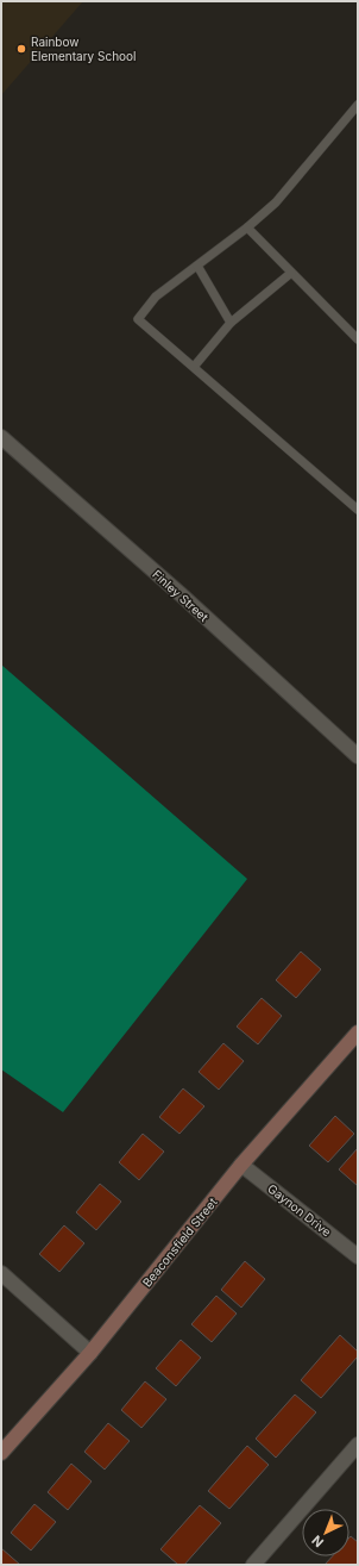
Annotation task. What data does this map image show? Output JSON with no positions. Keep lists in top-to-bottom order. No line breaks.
{"streets":{"street":["Finley Street","Gaynon Drive","Beaconsfield Street"]},"crossings":[["Gaynon Drive","Beaconsfield Street"]],"places":["Rainbow Elementary School"],"north":"bottom left"}
